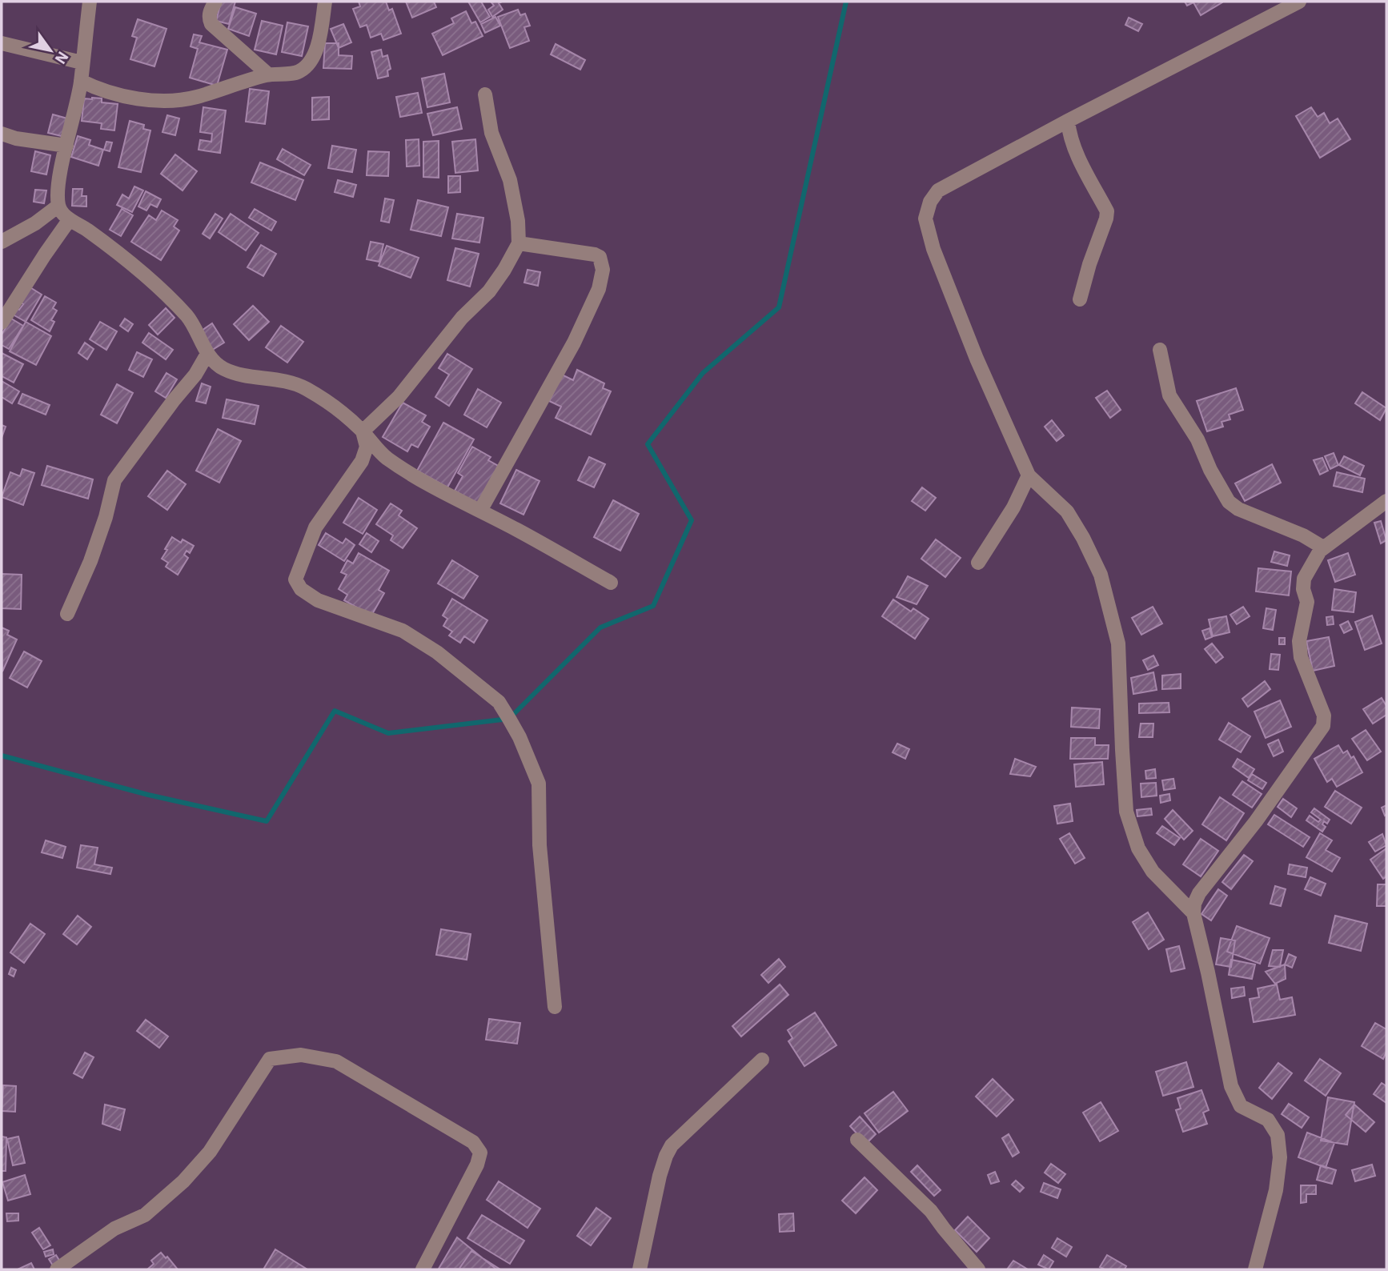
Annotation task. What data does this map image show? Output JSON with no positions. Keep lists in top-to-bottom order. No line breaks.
{"north":"bottom right"}
